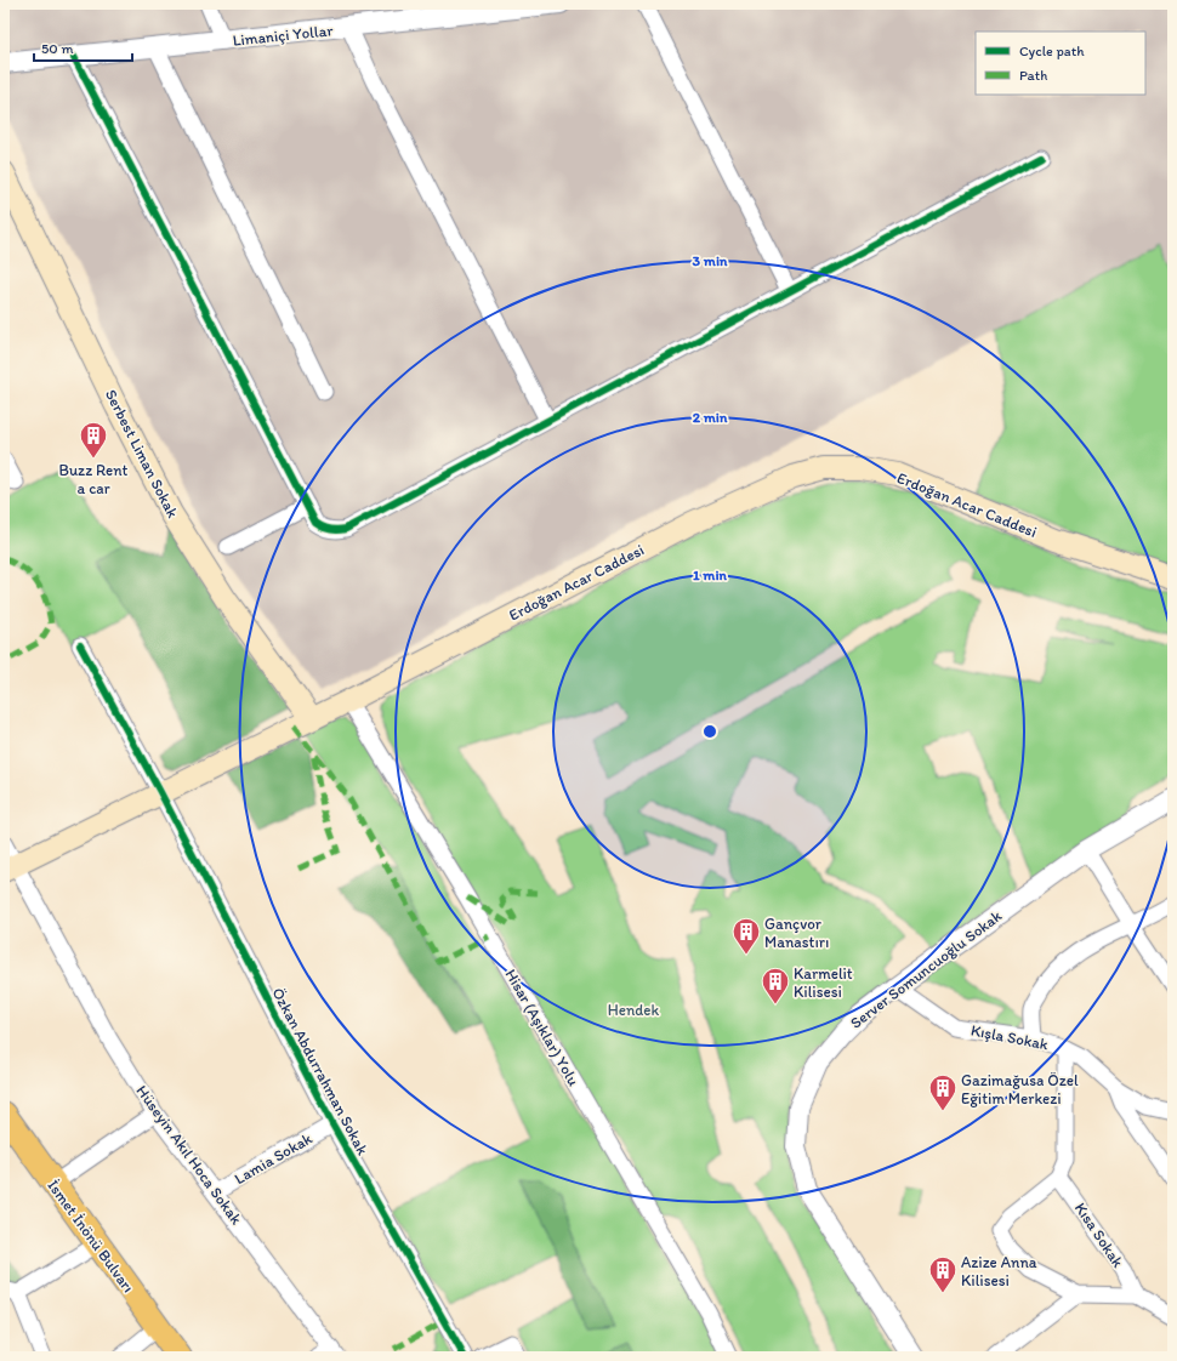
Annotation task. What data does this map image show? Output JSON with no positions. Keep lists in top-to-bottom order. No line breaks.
{"streets":{"main road":["Serbest Liman Sokak","Erdoğan Acar Caddesi","İsmet İnönü Bulvarı"],"street":["Limaniçi Yollar","Server Somuncuoğlu Sokak","Hisar (Aşıklar) Yolu","Kışla Sokak","Özkan Abdurrahman Sokak","Hüseyin Akıl Hoca Sokak","Lamia Sokak","Kısa Sokak"]},"crossings":[["Serbest Liman Sokak","Erdoğan Acar Caddesi"],["Erdoğan Acar Caddesi","Hisar (Aşıklar) Yolu"],["Erdoğan Acar Caddesi","Özkan Abdurrahman Sokak"],["Erdoğan Acar Caddesi","Hüseyin Akıl Hoca Sokak"],["Server Somuncuoğlu Sokak","Kışla Sokak"],["Özkan Abdurrahman Sokak","Lamia Sokak"],["Hüseyin Akıl Hoca Sokak","Lamia Sokak"]],"parks":["Hendek"],"places":{"building":["Buzz Rent a car","Gançvor Manastırı","Karmelit Kilisesi","Gazimağusa Özel Eğitim Merkezi","Azize Anna Kilisesi"]},"legend":["Cycle path","Path"],"scale_bar":"50 m","rings":["3 min","2 min","1 min"]}
